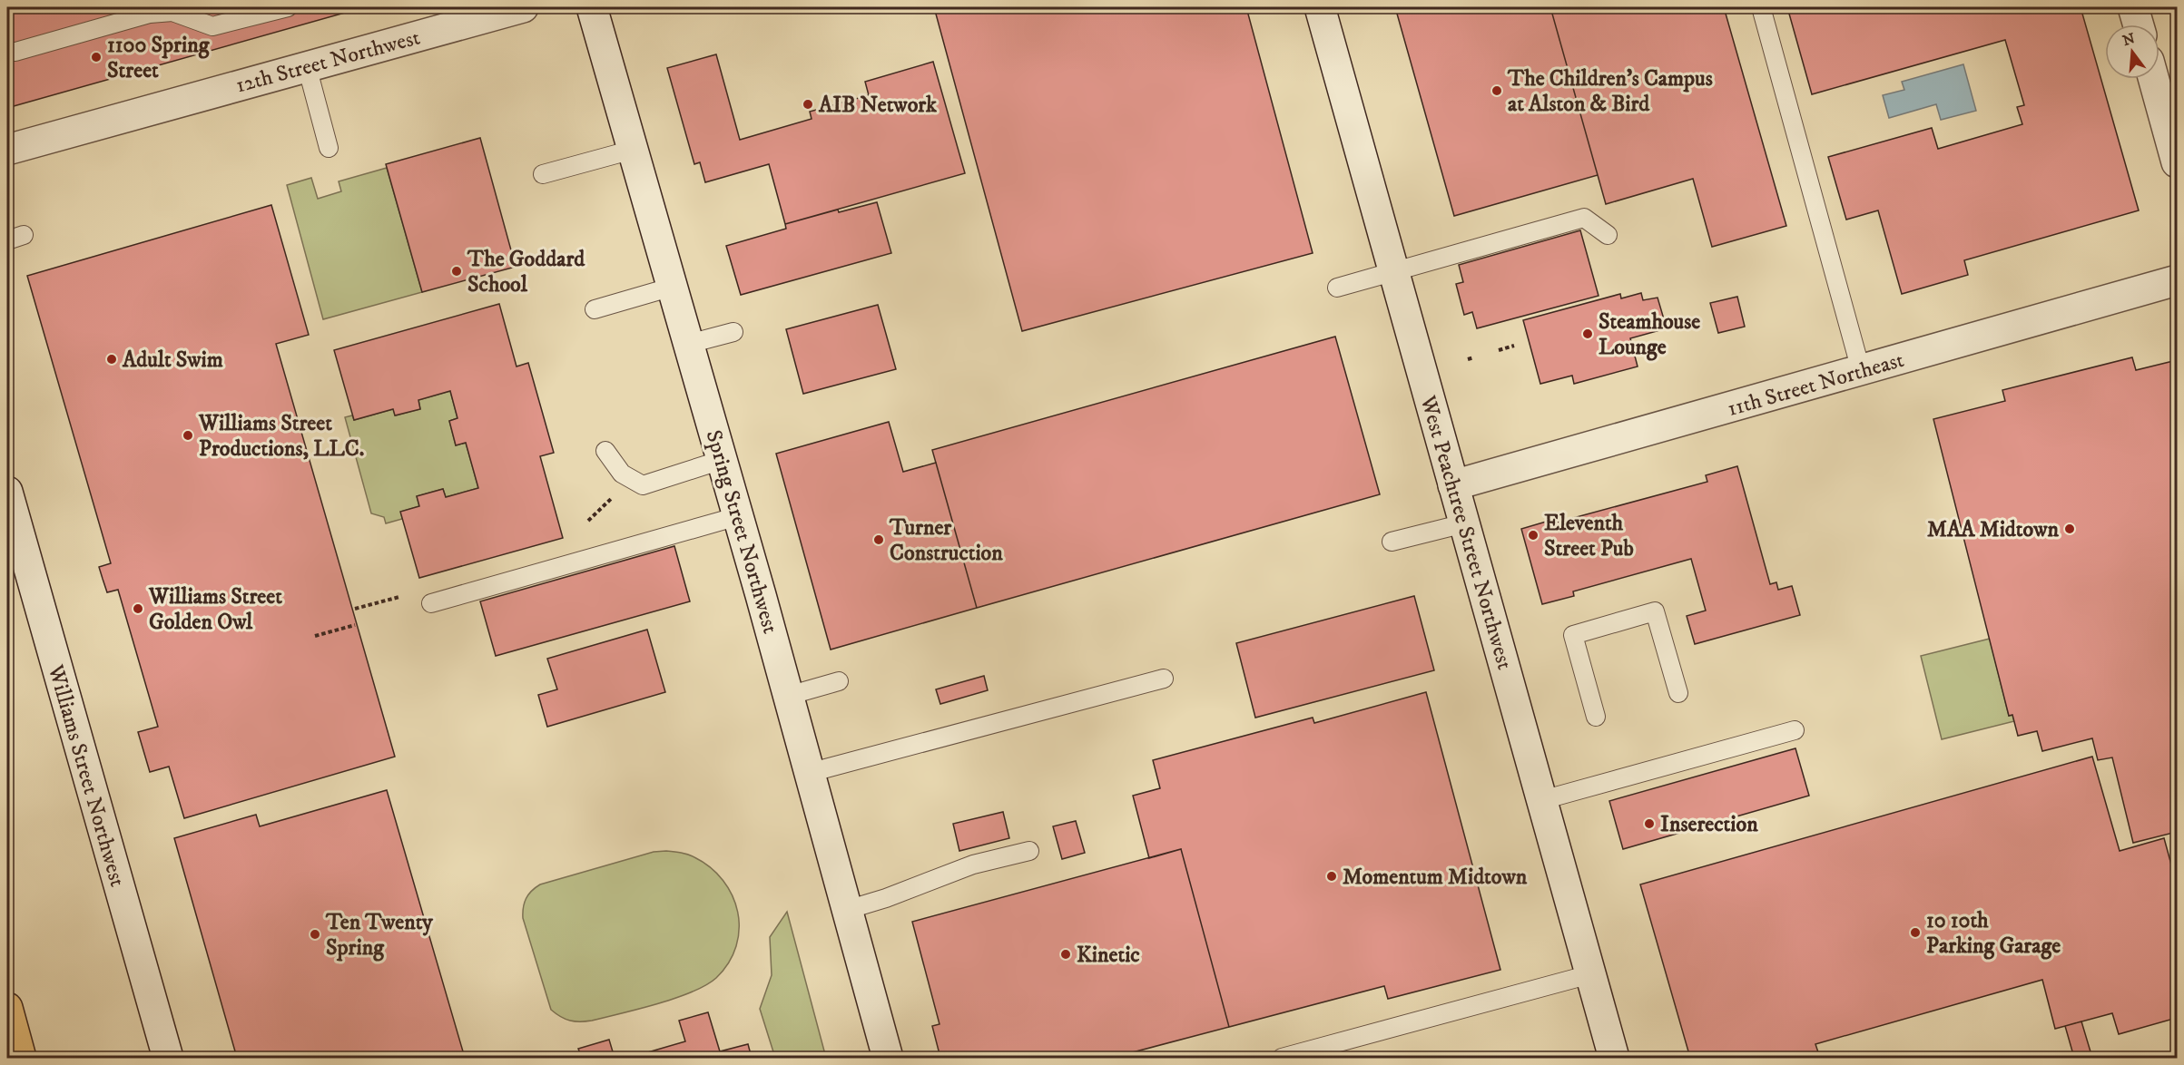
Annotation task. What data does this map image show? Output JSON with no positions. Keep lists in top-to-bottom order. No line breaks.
{"streets":{"main road":["12th Street Northwest","11th Street Northeast","Spring Street Northwest","West Peachtree Street Northwest","Williams Street Northwest"]},"crossings":[["11th Street Northeast","West Peachtree Street Northwest"]],"places":["1100 Spring Street","The Children's Campus at Alston & Bird","AIB Network","The Goddard School","Steamhouse Lounge","Adult Swim","Williams Street Productions, LLC.","MAA Midtown","Eleventh Street Pub","Turner Construction","Williams Street Golden Owl","Inserection","Momentum Midtown","10 10th Parking Garage","Ten Twenty Spring","Kinetic"],"north":"top"}
